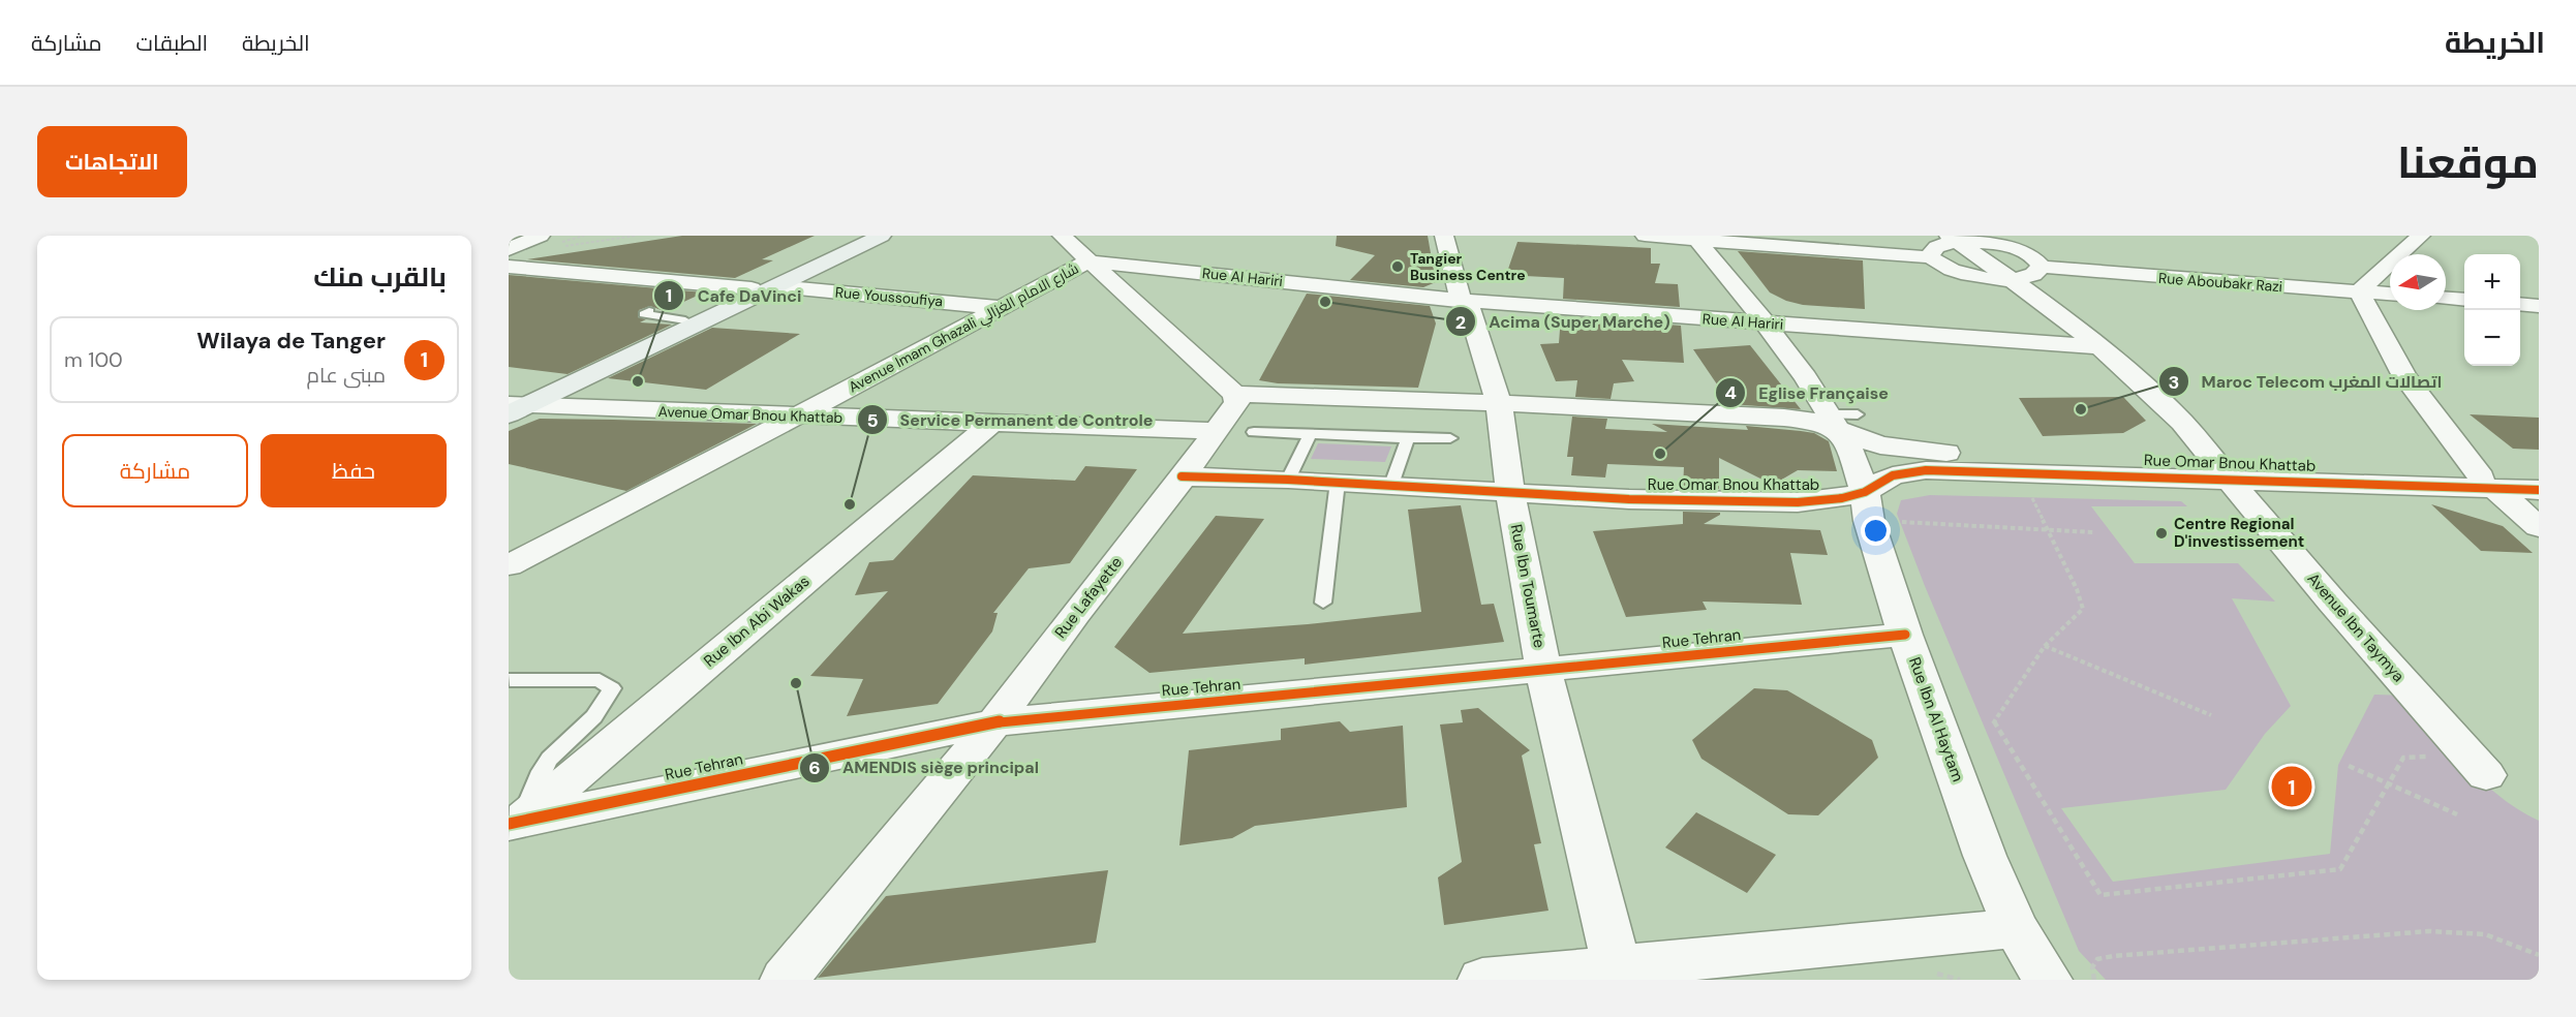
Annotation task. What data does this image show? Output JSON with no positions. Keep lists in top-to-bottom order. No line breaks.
{"streets":{"street":["Rue Al Hariri","Rue Aboubakr Razi","Rue Youssoufiya","Avenue Imam Ghazali شارع الامام الغزالي","Avenue Omar Bnou Khattab","Rue Omar Bnou Khattab","Rue Ibn Toumarte","Rue Lafayette","Rue Ibn Abi Wakas","Avenue Ibn Taymya","Rue Tehran","Rue Ibn Al Haytam"]},"crossings":[["Rue Al Hariri","Avenue Imam Ghazali شارع الامام الغزالي"],["Rue Al Hariri","Rue Ibn Toumarte"],["Rue Al Hariri","Avenue Ibn Taymya"],["Rue Al Hariri","Rue Ibn Al Haytam"],["Rue Youssoufiya","Avenue Imam Ghazali شارع الامام الغزالي"],["Avenue Imam Ghazali شارع الامام الغزالي","Avenue Omar Bnou Khattab"],["Avenue Omar Bnou Khattab","Rue Lafayette"],["Avenue Omar Bnou Khattab","Rue Ibn Abi Wakas"],["Rue Omar Bnou Khattab","Rue Ibn Toumarte"],["Rue Omar Bnou Khattab","Rue Lafayette"],["Rue Omar Bnou Khattab","Avenue Ibn Taymya"],["Rue Omar Bnou Khattab","Rue Ibn Al Haytam"],["Rue Ibn Toumarte","Rue Tehran"],["Rue Lafayette","Rue Tehran"],["Rue Ibn Abi Wakas","Rue Tehran"],["Rue Tehran","Rue Ibn Al Haytam"]],"places":["Tangier Business Centre","Acima (Super Marche)","Cafe DaVinci","Maroc Telecom اتصالات المغرب","Eglise Française","Service Permanent de Controle","Centre Regional D'investissement","AMENDIS siège principal"],"north":"left","page":{"header":"الخريطة","nav":["الخريطة","الطبقات","مشاركة"],"title":"موقعنا","buttons":["الاتجاهات",["حفظ","مشاركة"]],"heading":"بالقرب منك","map_buttons":["+","−"],"list":[{"mark":"1","name":"Wilaya de Tanger","note":"مبنى عام","value":"100 m"}],"pins":"1"}}
